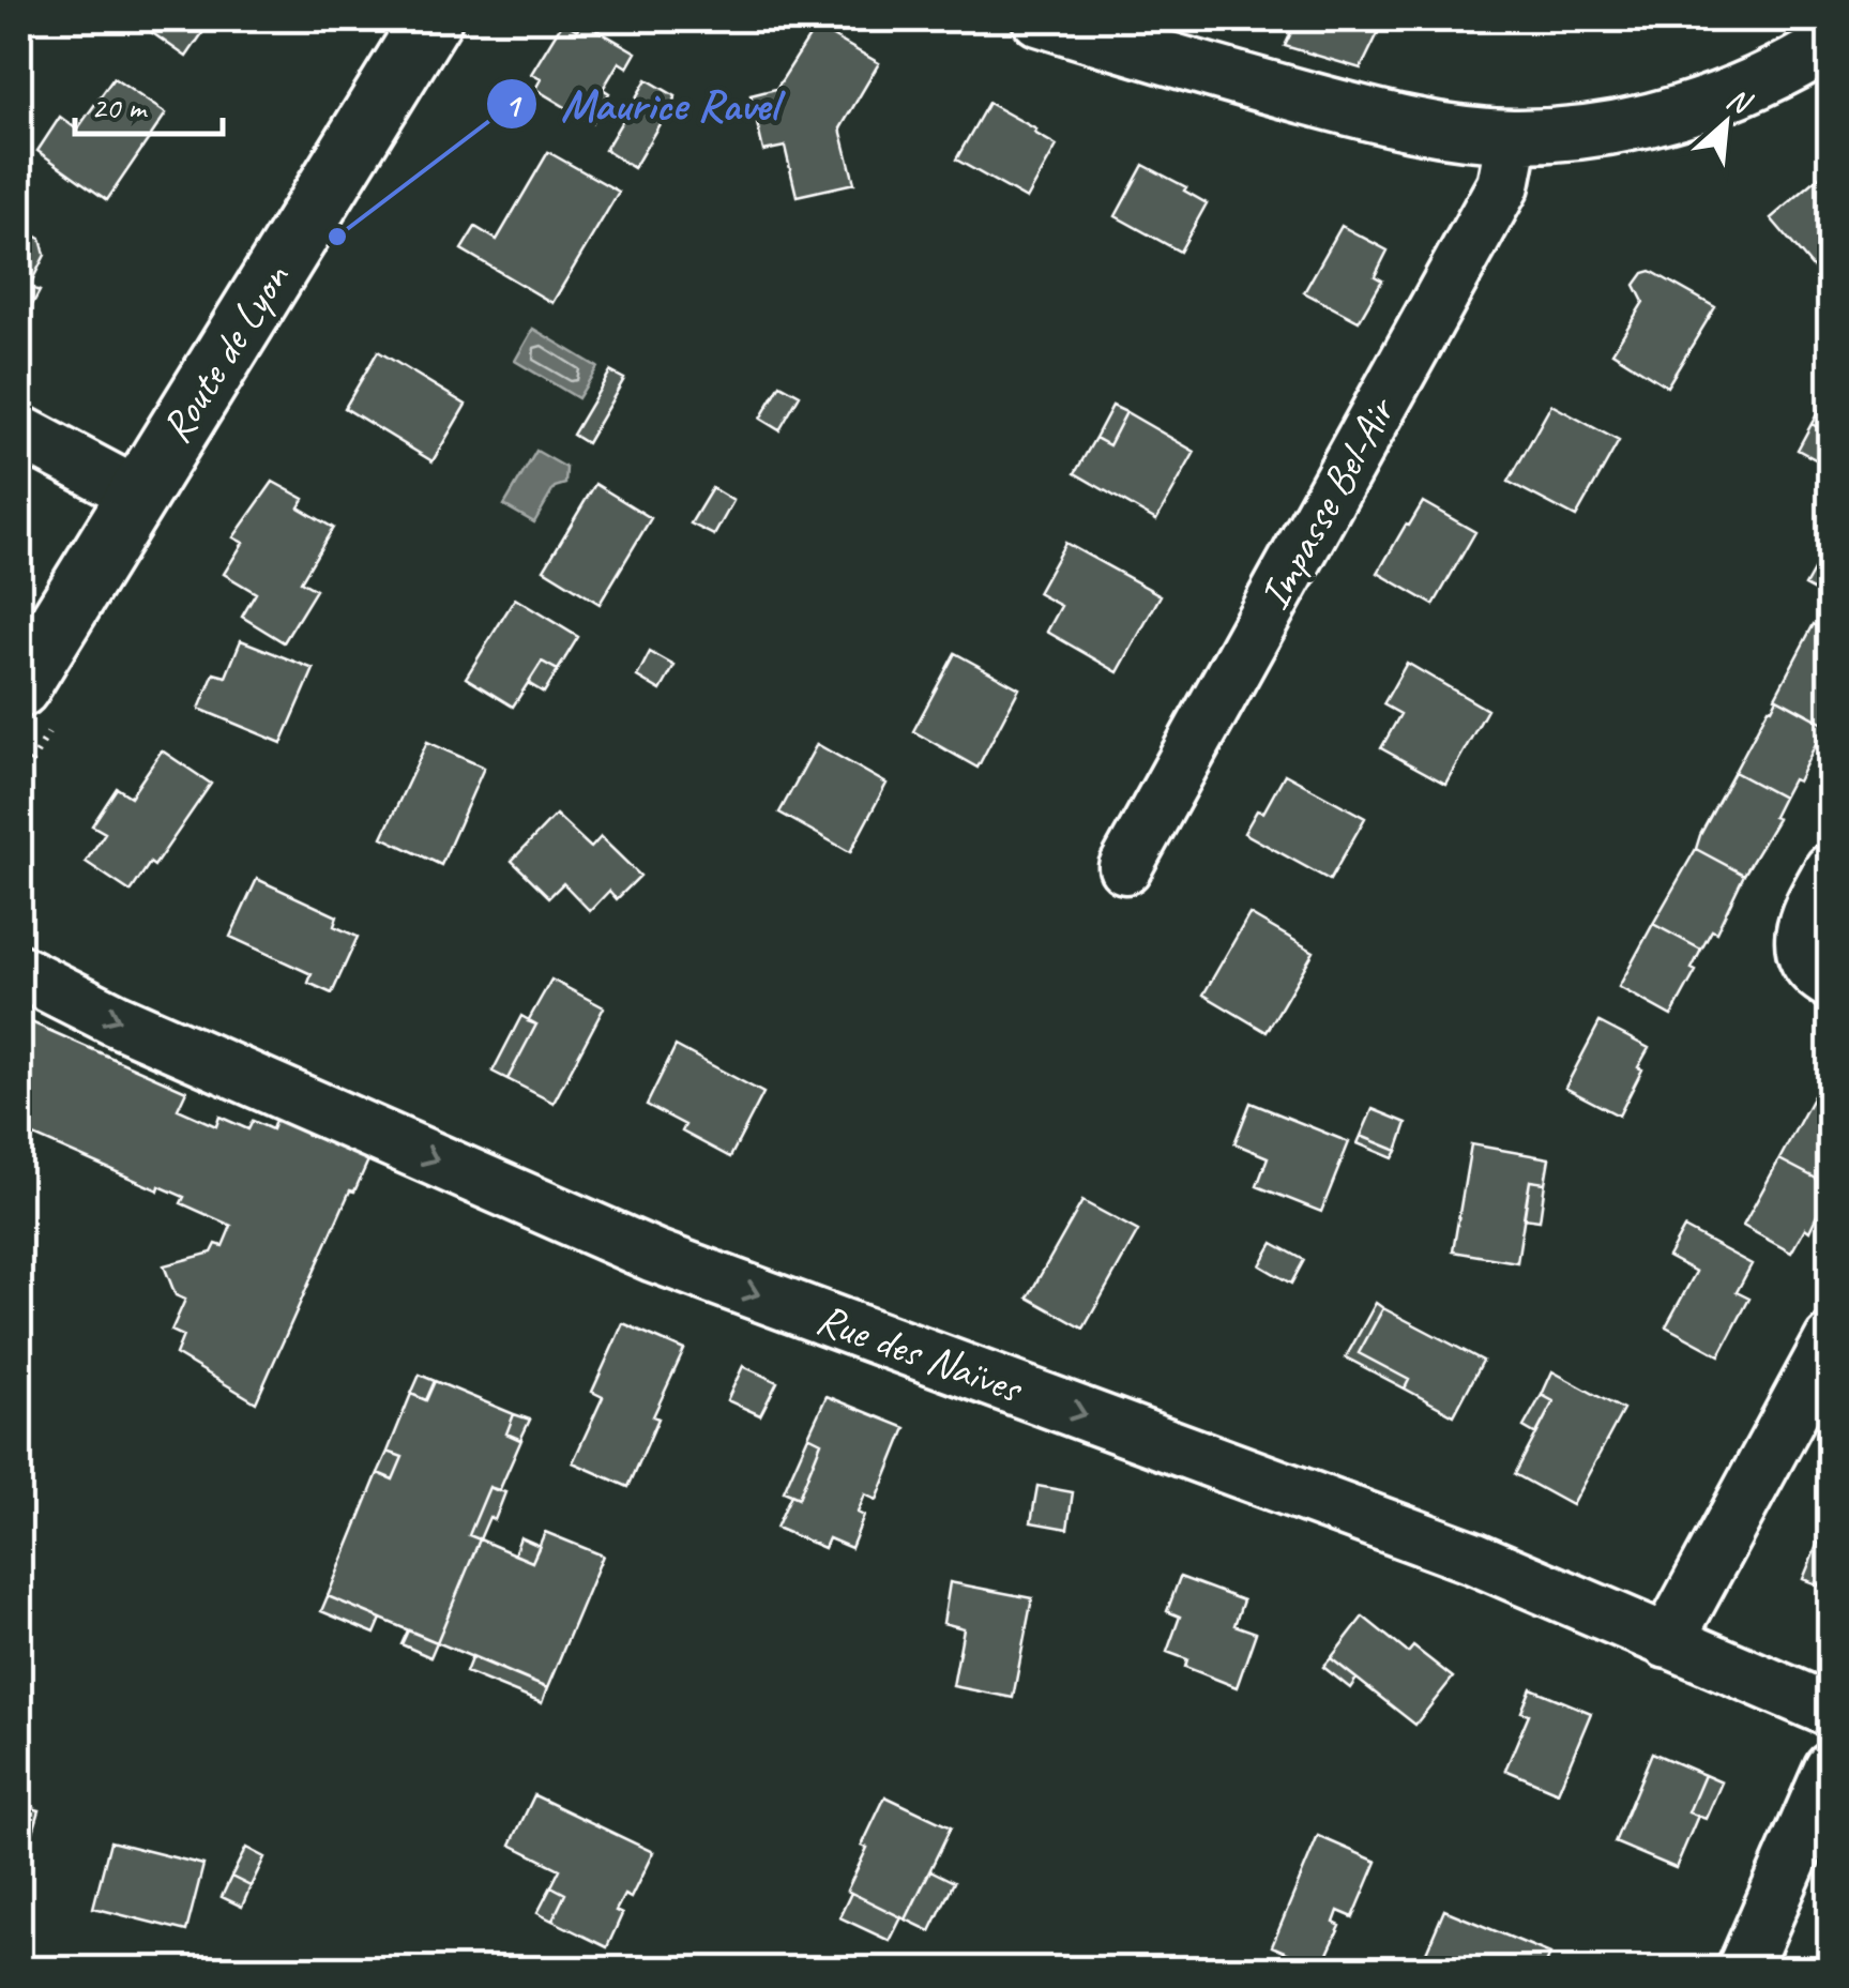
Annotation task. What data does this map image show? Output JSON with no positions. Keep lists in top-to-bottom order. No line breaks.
{"streets":{"main road":["Route de Lyon"],"street":["Impasse Bel-Air","Rue des Naïves"]},"one_way":["Rue des Naïves"],"places":["Maurice Ravel"],"scale_bar":"20 m","north":"top right"}
